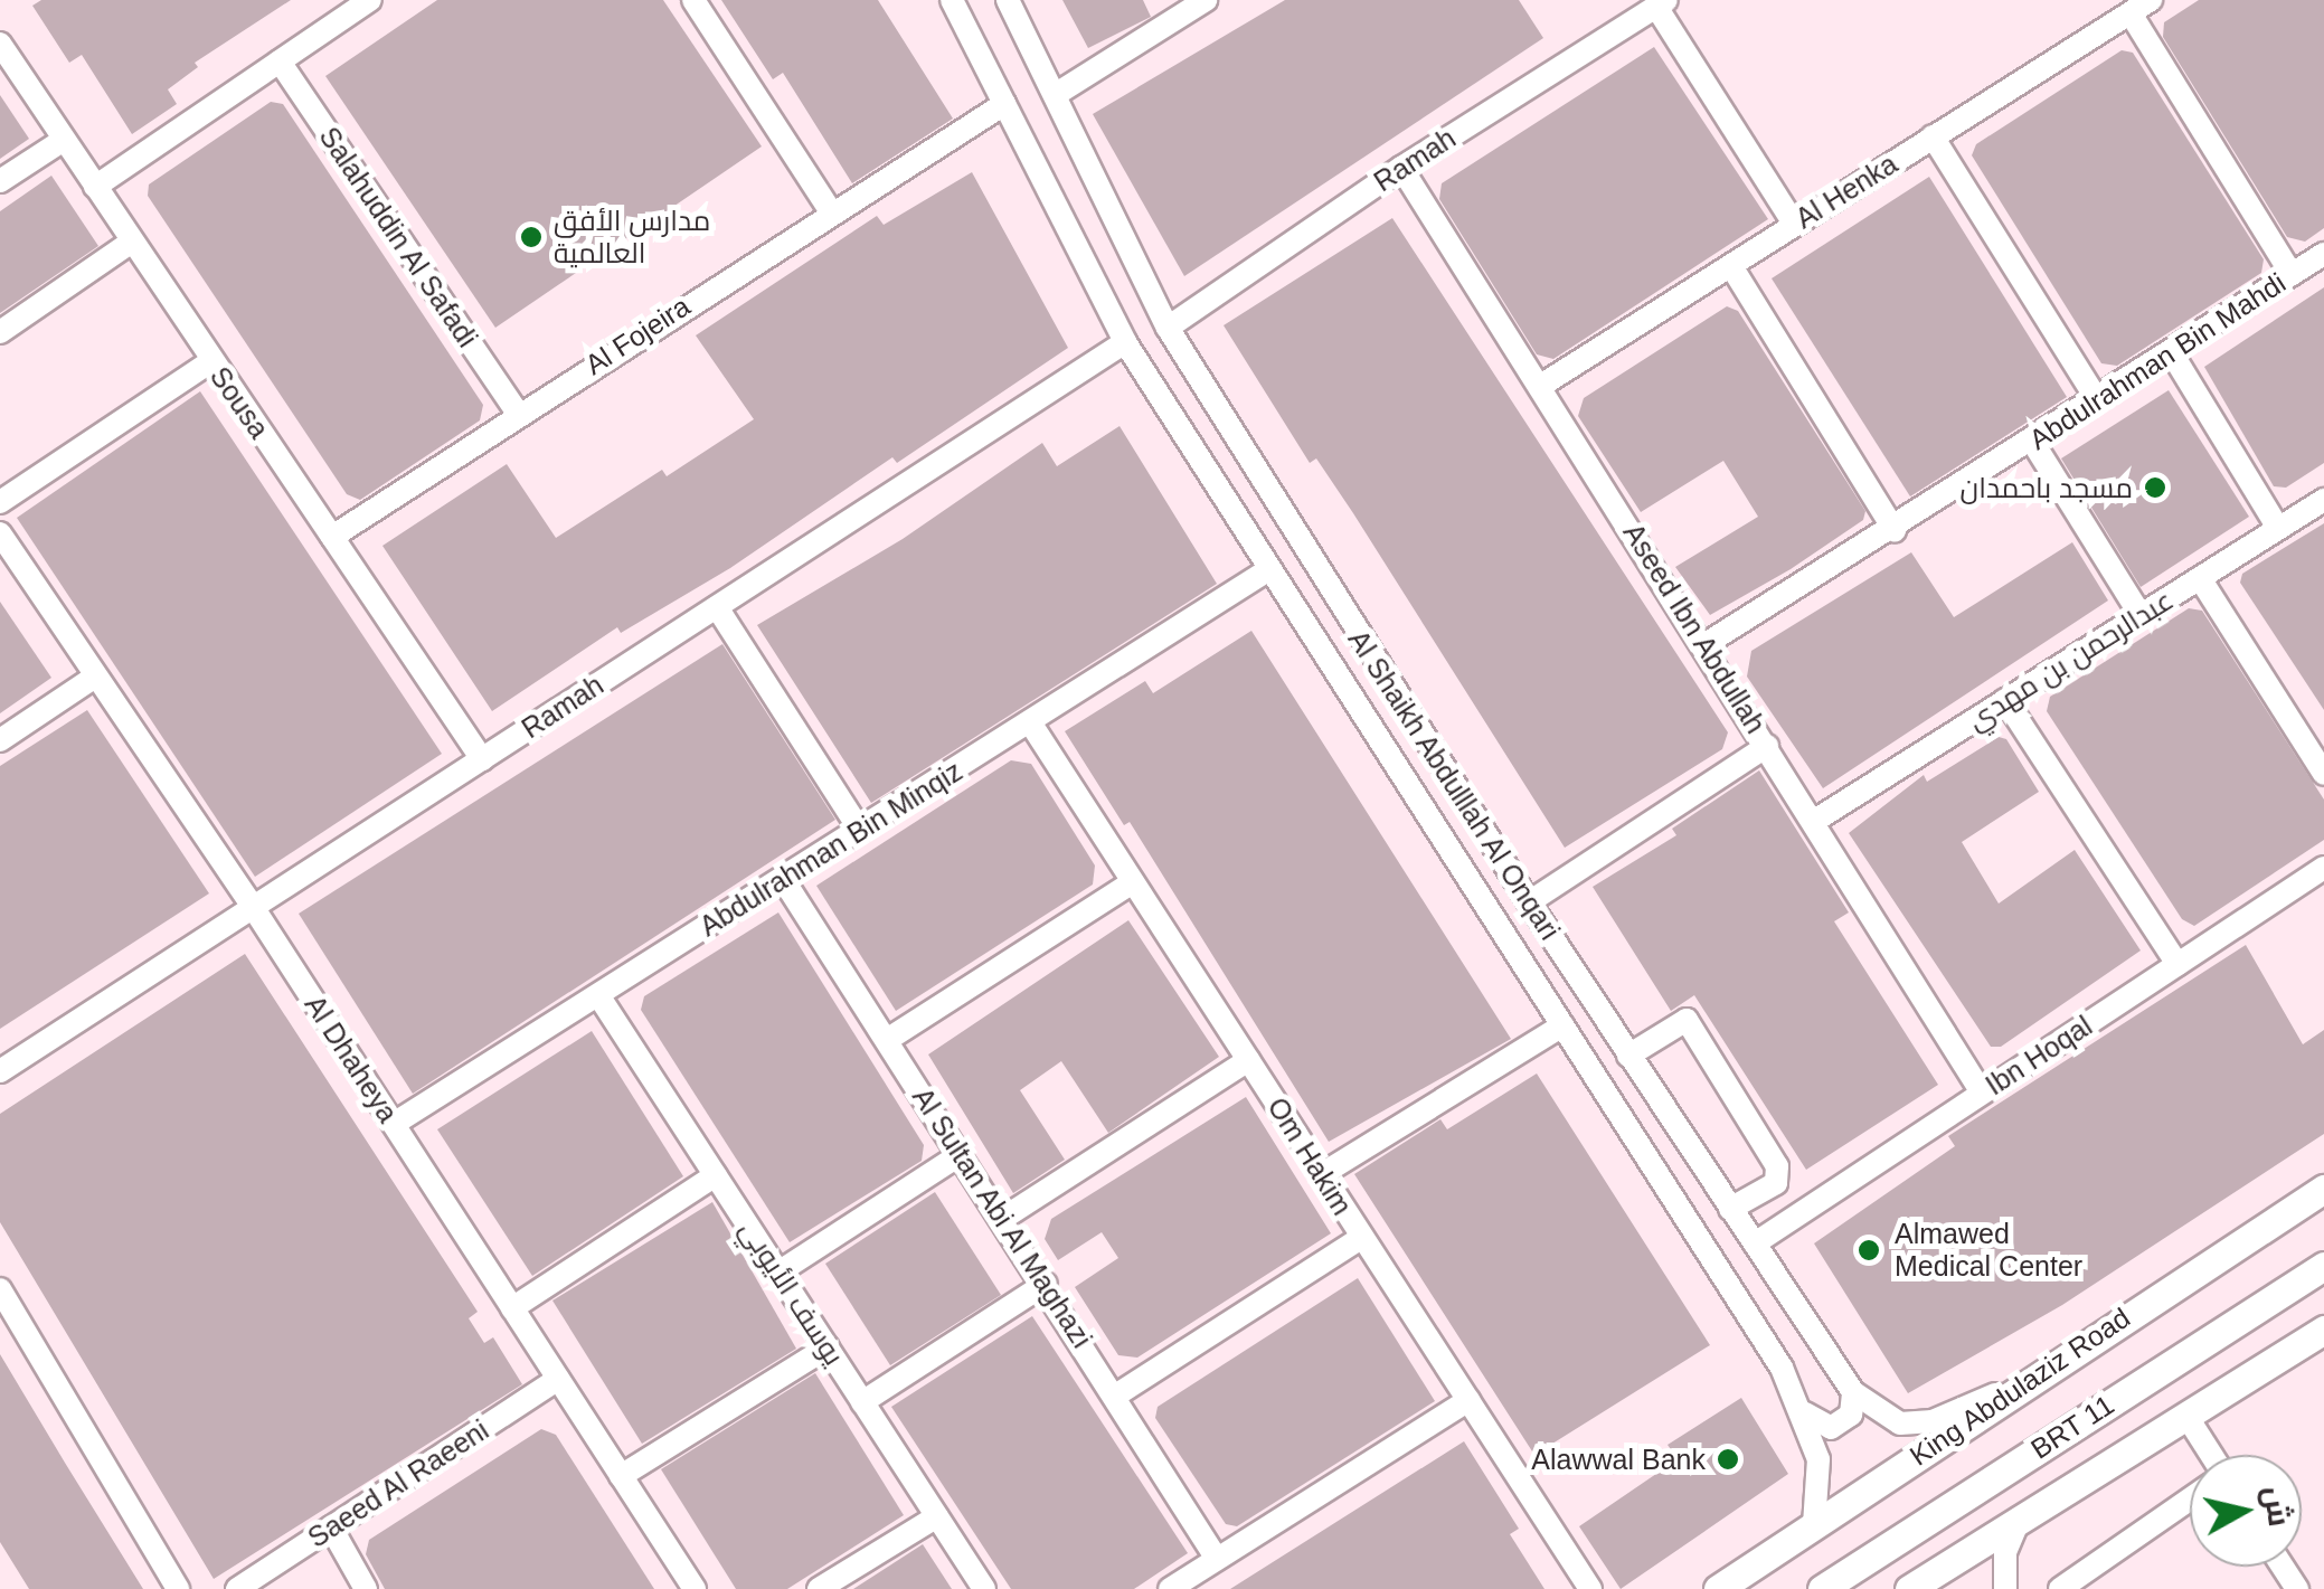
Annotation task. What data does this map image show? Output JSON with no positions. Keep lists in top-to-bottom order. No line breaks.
{"streets":{"main road":["King Abdulaziz Road","BRT 11"],"street":["Ramah","Al Henka","Salahuddin Al Safadi","Al Fojeira","Abdulrahman Bin Mahdi","Sousa","Aseed Ibn Abdullah","عبدالرحمن بن مهدي","Al Shaikh Abdulllah Al Onqari","Abdulrahman Bin Minqiz","Ibn Hoqal","Al Dhaheya","Om Hakim","Al Sultan Abi Al Maghazi","يوسف الأيوبي","Saeed Al Raeeni"]},"crossings":[["Ramah","Sousa"],["Ramah","Aseed Ibn Abdullah"],["Ramah","Al Shaikh Abdulllah Al Onqari"],["Ramah","Al Dhaheya"],["Al Henka","Aseed Ibn Abdullah"],["Salahuddin Al Safadi","Al Fojeira"],["Al Fojeira","Sousa"],["Al Fojeira","Al Shaikh Abdulllah Al Onqari"],["Abdulrahman Bin Mahdi","Aseed Ibn Abdullah"],["Aseed Ibn Abdullah","عبدالرحمن بن مهدي"],["Aseed Ibn Abdullah","Ibn Hoqal"],["Al Shaikh Abdulllah Al Onqari","Abdulrahman Bin Minqiz"],["Al Shaikh Abdulllah Al Onqari","Ibn Hoqal"],["Al Shaikh Abdulllah Al Onqari","King Abdulaziz Road"],["Abdulrahman Bin Minqiz","Al Dhaheya"],["Abdulrahman Bin Minqiz","Om Hakim"],["Abdulrahman Bin Minqiz","Al Sultan Abi Al Maghazi"],["Abdulrahman Bin Minqiz","يوسف الأيوبي"],["Al Dhaheya","Saeed Al Raeeni"]],"places":["مدارس الأفق العالمية","مسجد باحمدان","Almawed Medical Center","Alawwal Bank"],"north":"right"}
